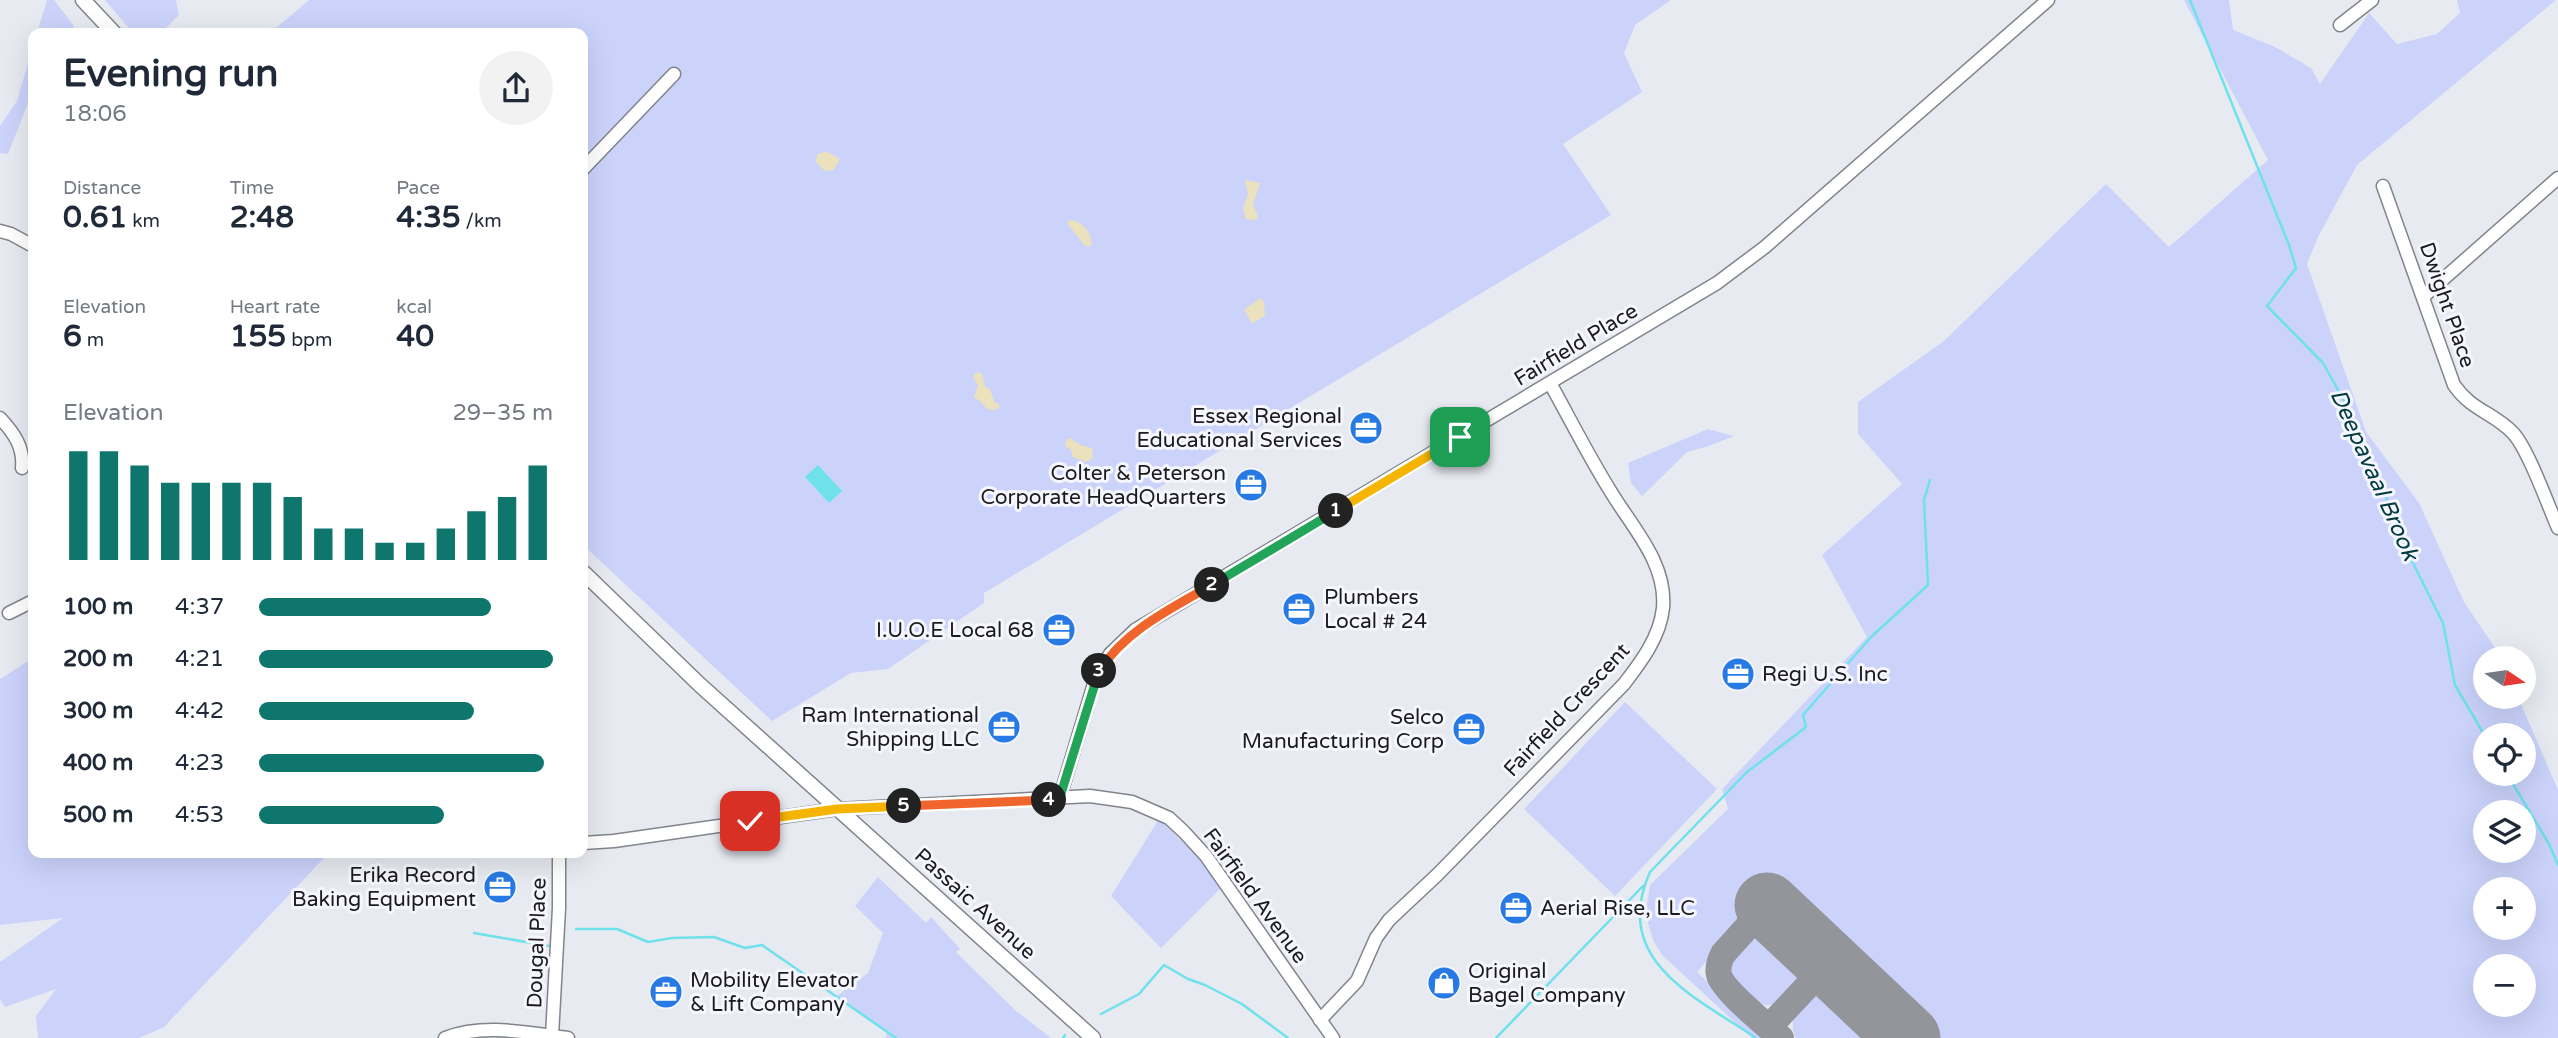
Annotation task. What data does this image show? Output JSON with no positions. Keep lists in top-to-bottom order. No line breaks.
{"streets":{"main road":["Passaic Avenue"],"street":["Dwight Place","Fairfield Place","Fairfield Crescent","Fairfield Avenue","Dougal Place"]},"crossings":[["Fairfield Place","Fairfield Crescent"],["Fairfield Place","Fairfield Avenue"],["Fairfield Crescent","Fairfield Avenue"],["Fairfield Avenue","Passaic Avenue"]],"water":["Deepavaal Brook"],"places":{"office":["Essex Regional Educational Services","Colter & Peterson Corporate HeadQuarters","Plumbers Local # 24","I.U.O.E Local 68","Regi U.S. Inc","Ram International Shipping LLC","Selco Manufacturing Corp","Erika Record Baking Equipment","Aerial Rise, LLC","Mobility Elevator & Lift Company"],"shop":["Original Bagel Company"]},"north":"right","page":{"heading":["Evening run","18:06"],"stats":[["Distance","0.61 km"],["Time","2:48"],["Pace","4:35 /km"],["Elevation","6 m"],["Heart rate","155 bpm"],["kcal","40"]],"chart":["Elevation","29–35 m"],"pins":["1","2","3","4","5"],"list":[{"name":"100 m","note":"4:37"},{"name":"200 m","note":"4:21"},{"name":"300 m","note":"4:42"},{"name":"400 m","note":"4:23"},{"name":"500 m","note":"4:53"}],"map_buttons":["+","−"]}}
